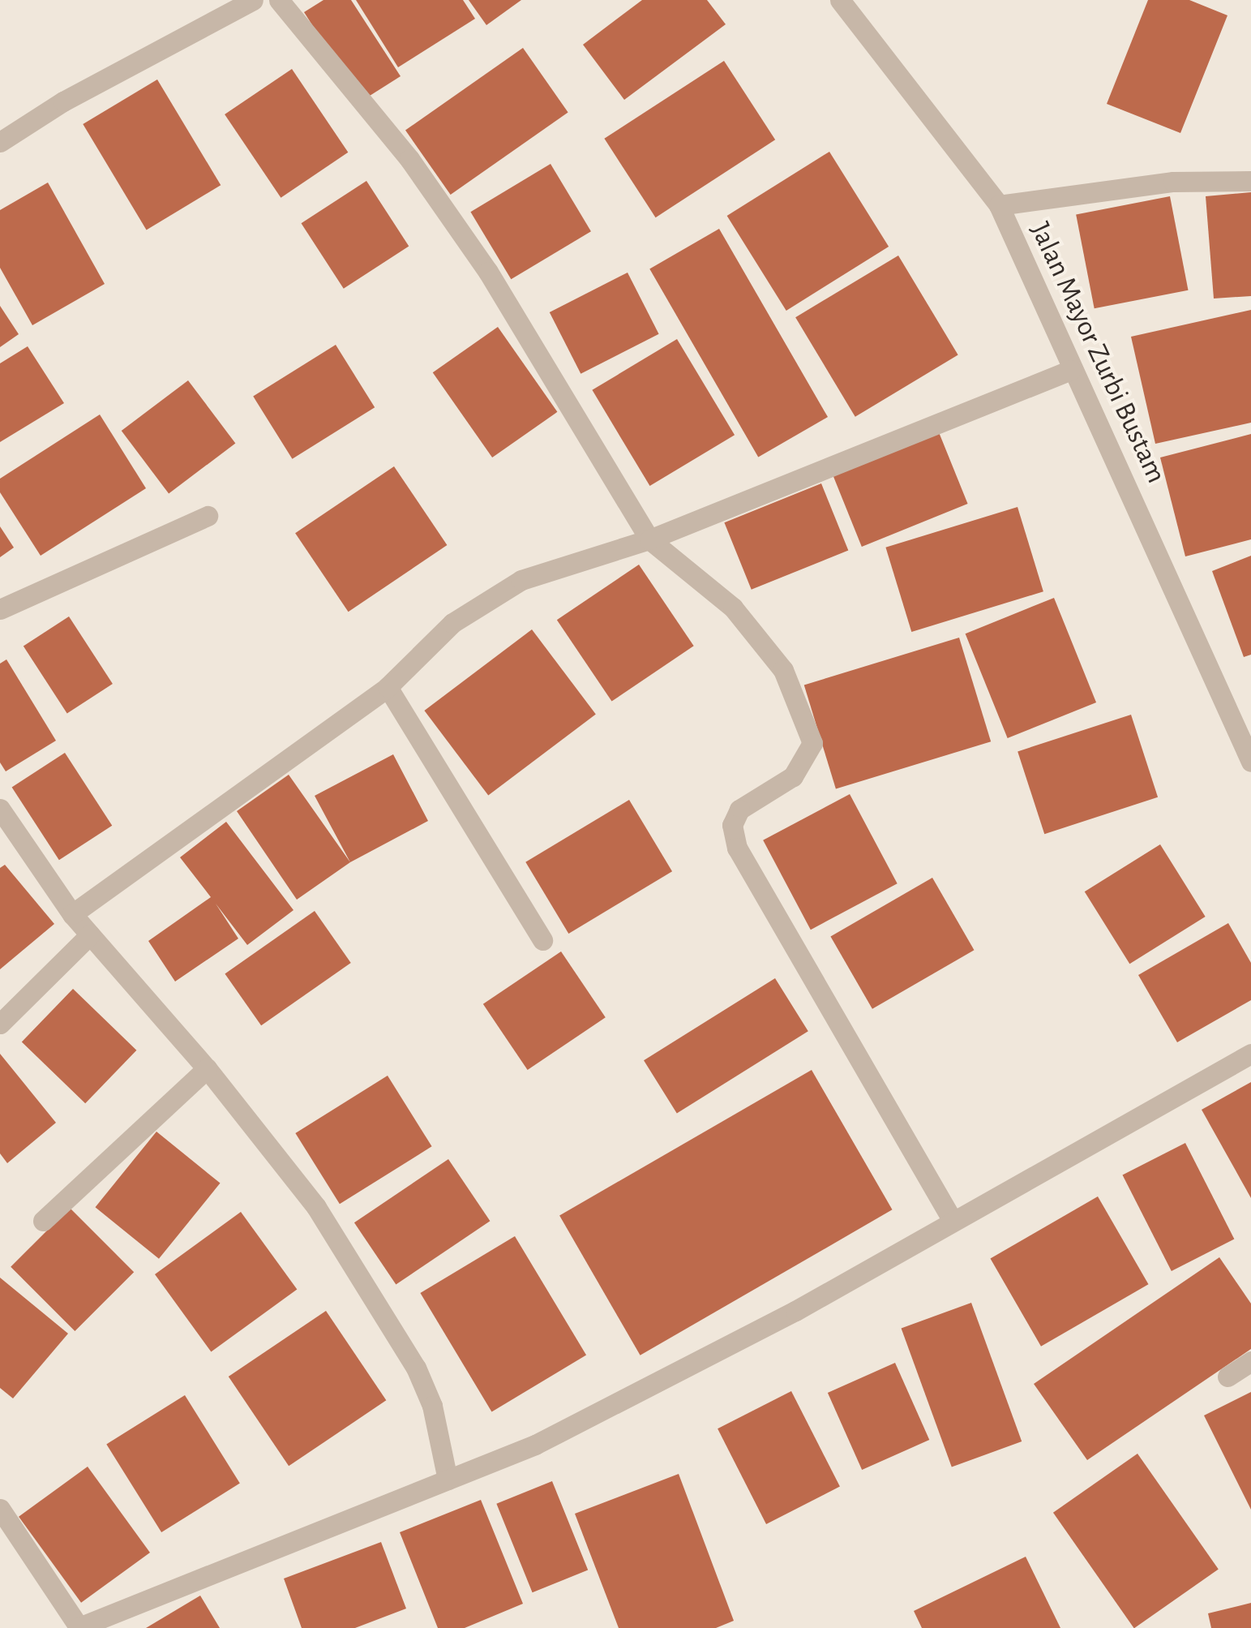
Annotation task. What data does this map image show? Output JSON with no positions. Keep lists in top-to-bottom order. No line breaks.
{"streets":{"street":["Jalan Mayor Zurbi Bustam"]}}
